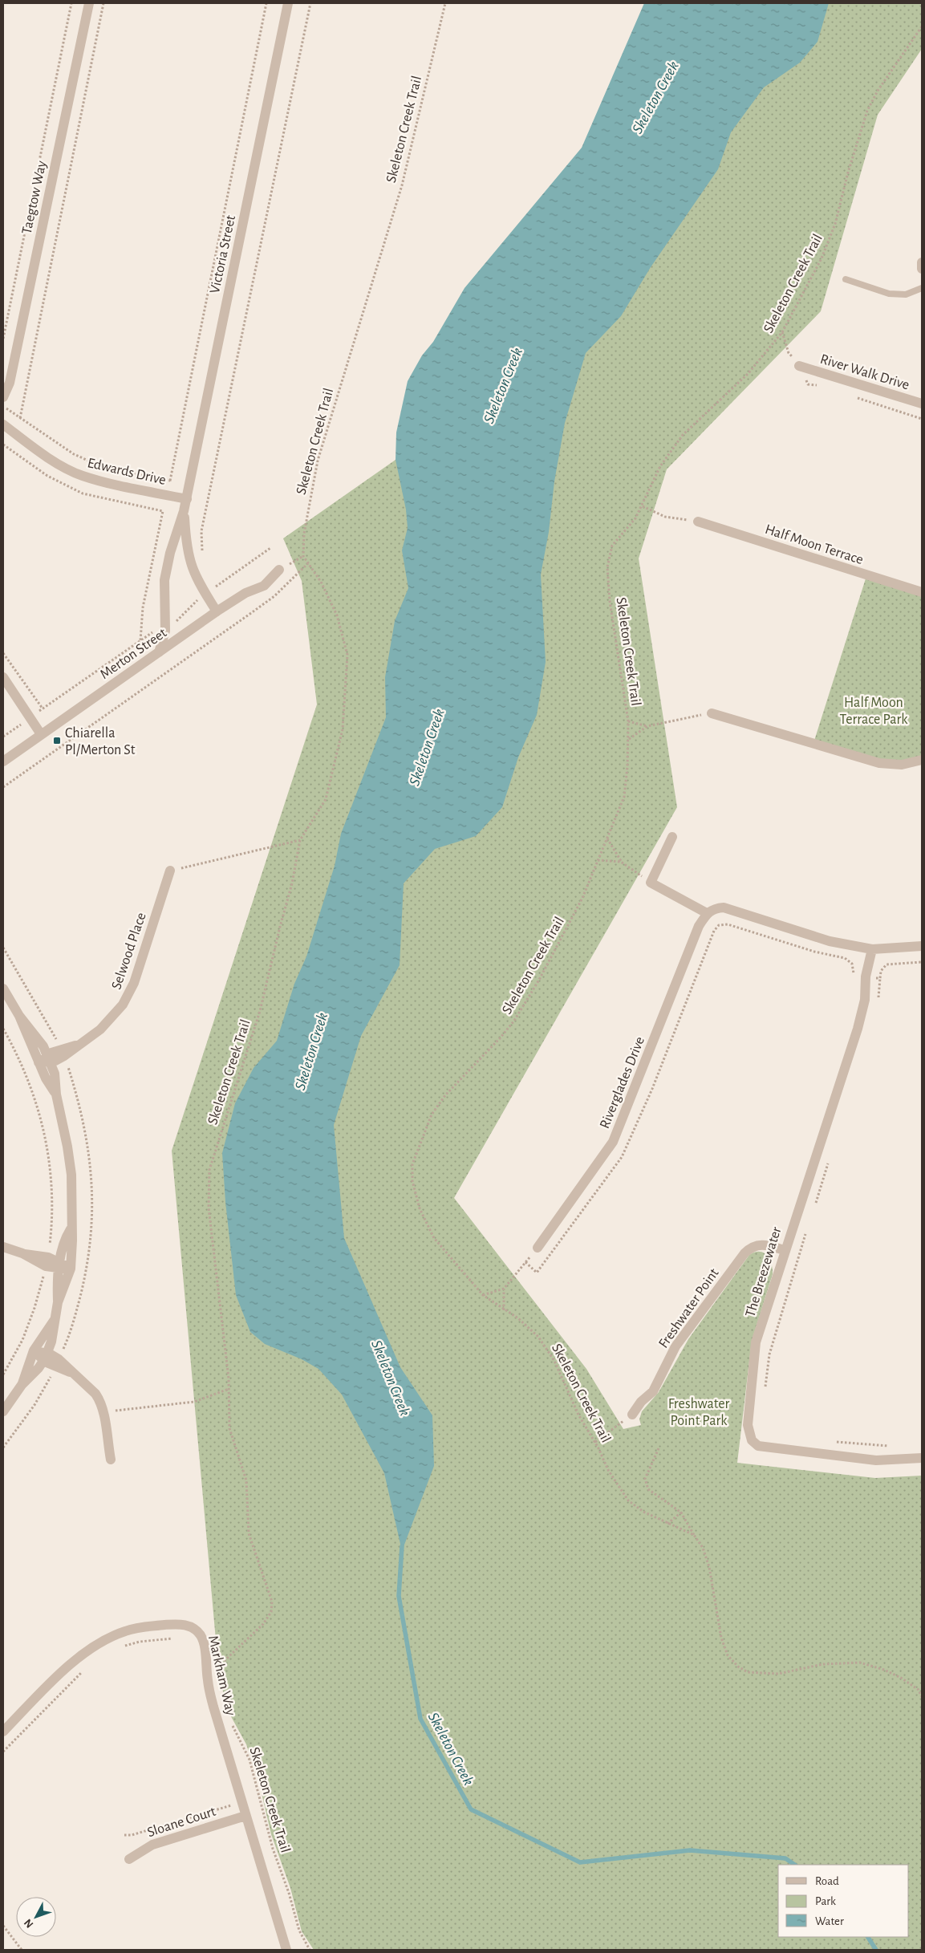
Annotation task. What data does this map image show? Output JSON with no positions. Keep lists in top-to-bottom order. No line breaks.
{"streets":{"street":["Taegtow Way","Victoria Street","River Walk Drive","Edwards Drive","Half Moon Terrace","Merton Street","Selwood Place","Riverglades Drive","The Breezewater","Freshwater Point","Markham Way","Sloane Court"],"path":["Skeleton Creek Trail"]},"crossings":[["Victoria Street","Edwards Drive"],["Victoria Street","Merton Street"],["The Breezewater","Freshwater Point"],["Markham Way","Sloane Court"]],"water":["Skeleton Creek"],"parks":["Half Moon Terrace Park","Freshwater Point Park"],"places":{"transit":["Chiarella Pl/Merton St"]},"legend":["Road","Park","Water"],"north":"bottom left"}
